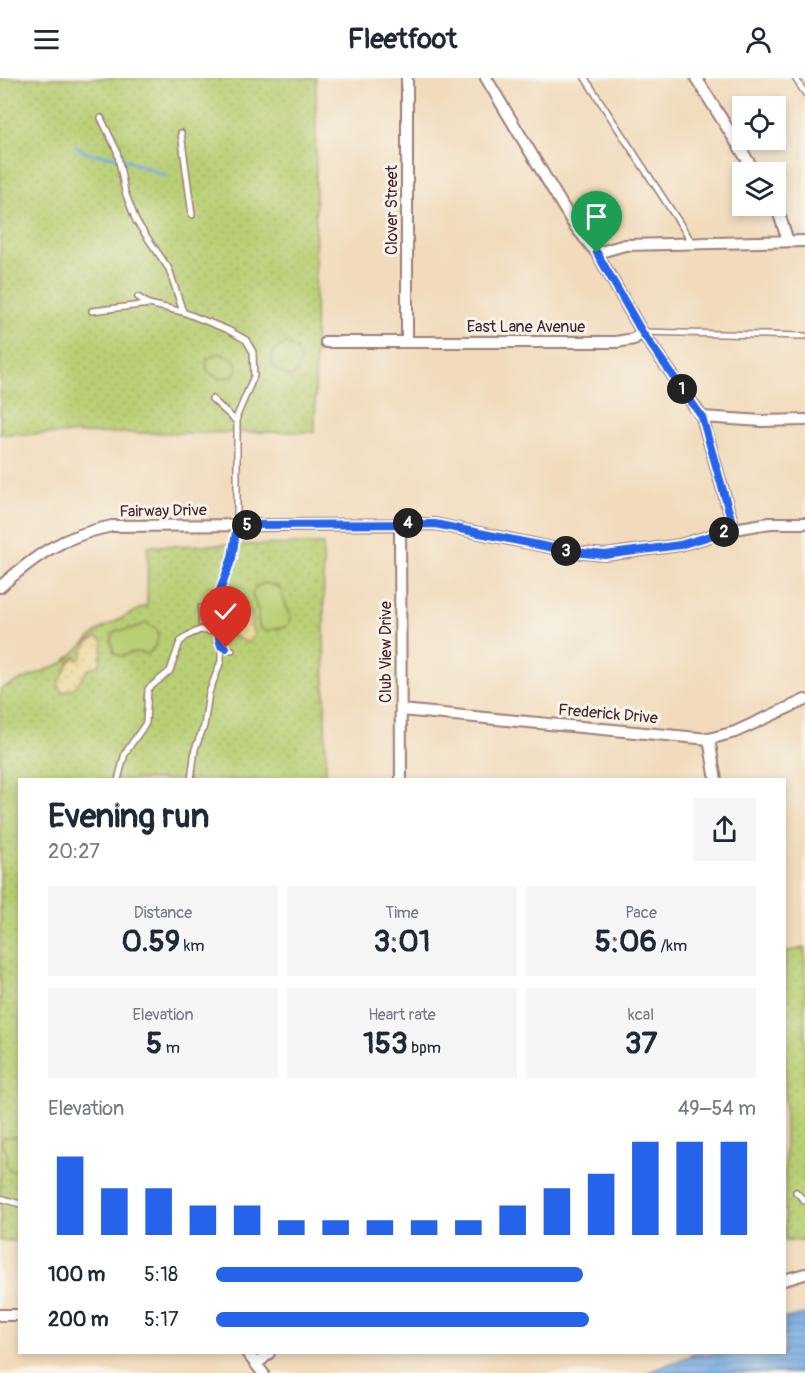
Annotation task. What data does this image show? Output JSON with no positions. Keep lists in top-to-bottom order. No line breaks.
{"streets":{"street":["Clover Street","East Lane Avenue","Fairway Drive","Club View Drive","Frederick Drive"]},"crossings":[["Clover Street","East Lane Avenue"],["Fairway Drive","Club View Drive"],["Club View Drive","Frederick Drive"]],"page":{"header":"Fleetfoot","pins":["1","4","5","2","3"],"heading":["Evening run","20:27"],"stats":[["Distance","0.59 km"],["Time","3:01"],["Pace","5:06 /km"],["Elevation","5 m"],["Heart rate","153 bpm"],["kcal","37"]],"chart":["Elevation","49–54 m"],"list":[{"name":"100 m","note":"5:18"},{"name":"200 m","note":"5:17"}]}}
